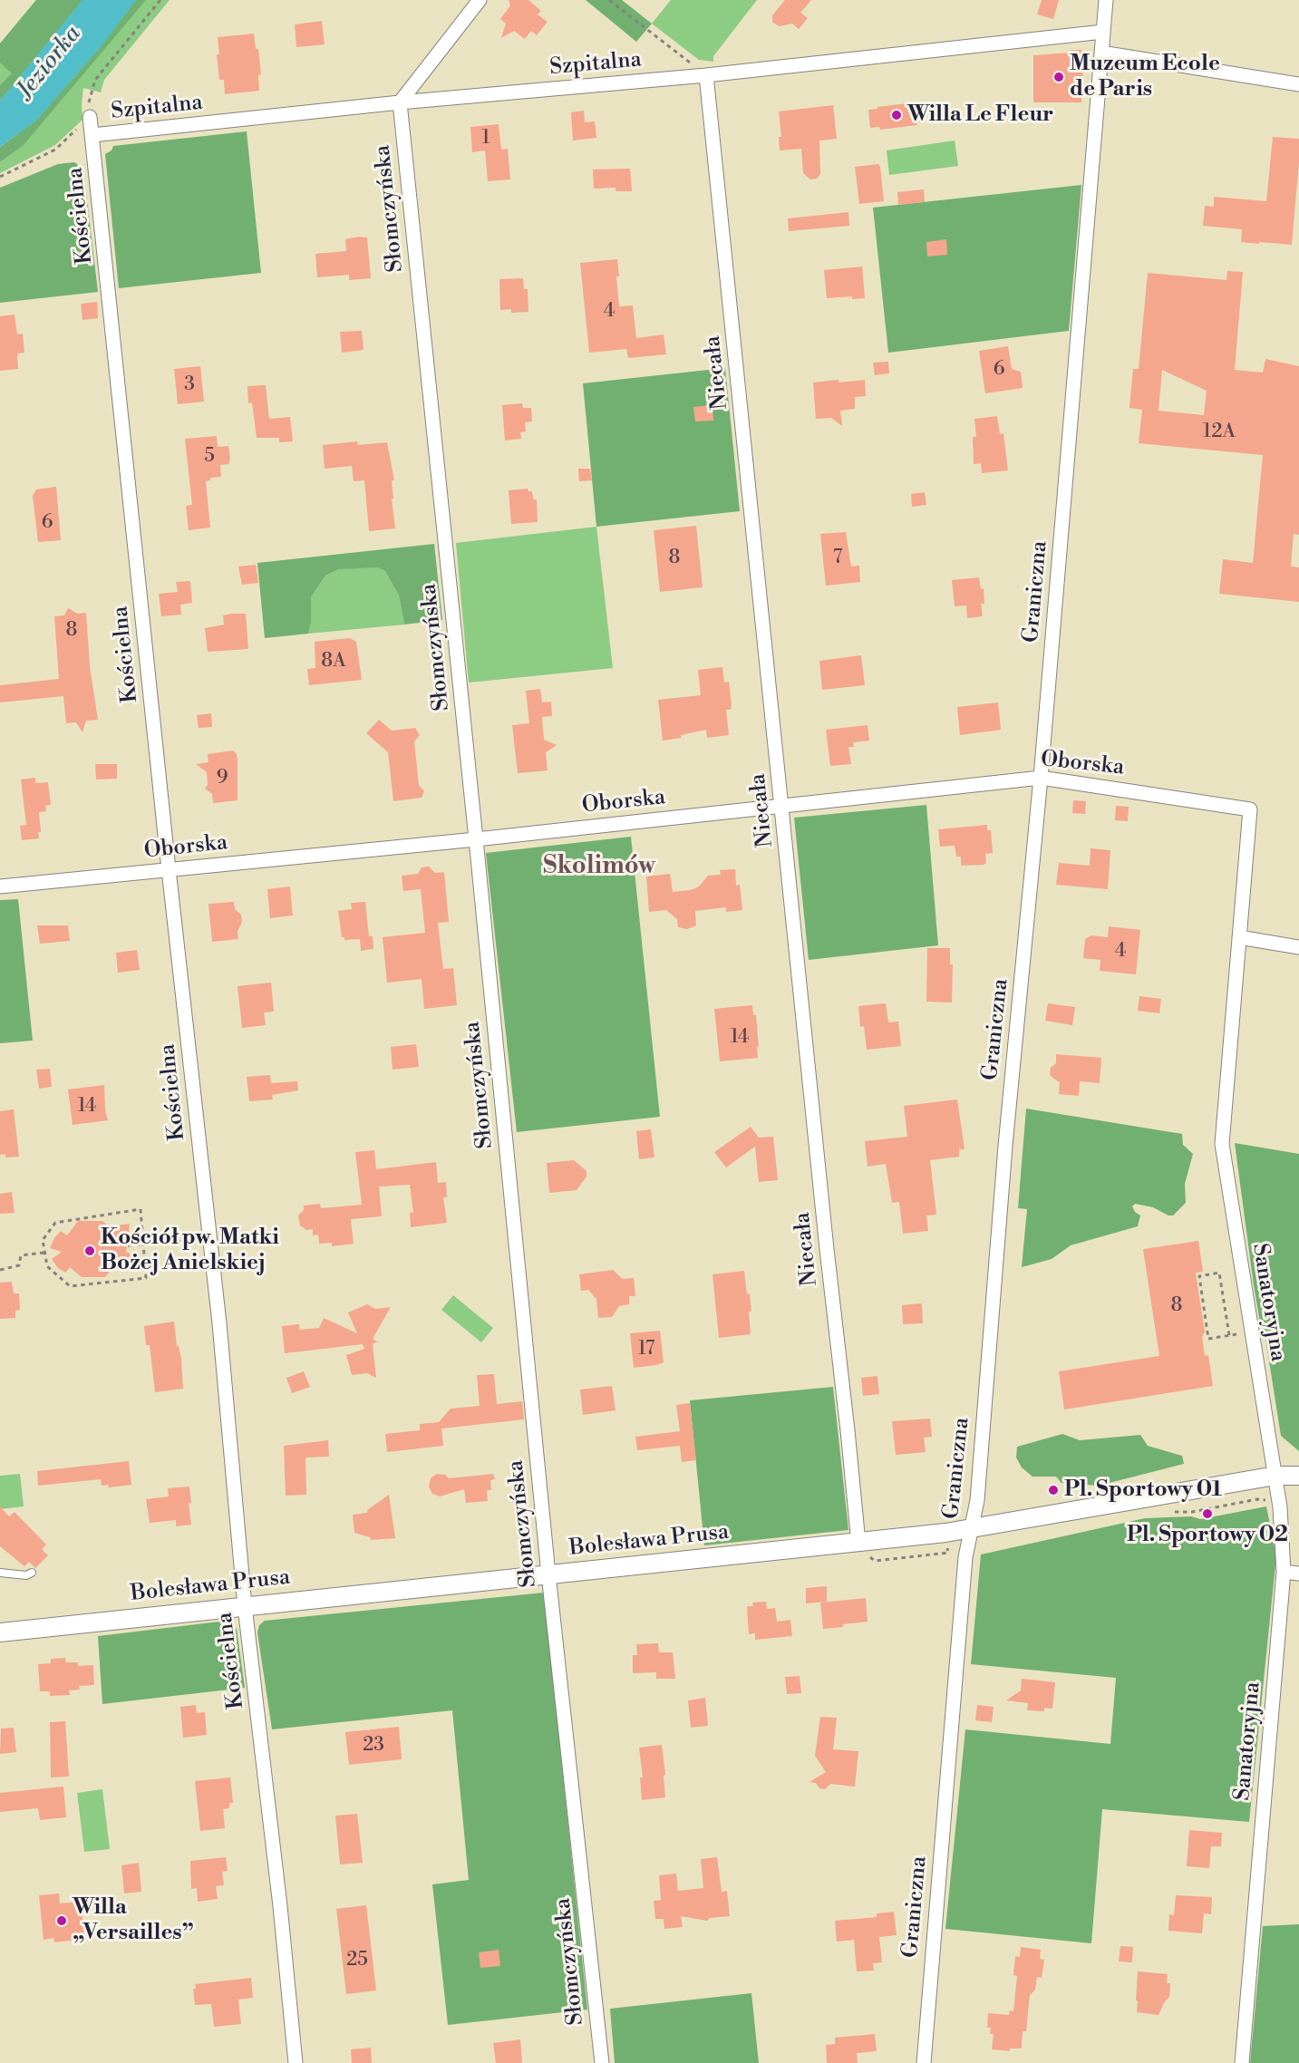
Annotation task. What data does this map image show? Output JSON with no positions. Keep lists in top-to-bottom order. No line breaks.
{"streets":{"street":["Szpitalna","Słomczyńska","Kościelna","Niecała","Graniczna","Oborska","Sanatoryjna","Bolesława Prusa"]},"crossings":[["Szpitalna","Słomczyńska"],["Szpitalna","Kościelna"],["Szpitalna","Niecała"],["Szpitalna","Graniczna"],["Słomczyńska","Oborska"],["Słomczyńska","Bolesława Prusa"],["Kościelna","Oborska"],["Kościelna","Bolesława Prusa"],["Niecała","Oborska"],["Niecała","Bolesława Prusa"],["Graniczna","Oborska"],["Graniczna","Bolesława Prusa"],["Oborska","Sanatoryjna"],["Sanatoryjna","Bolesława Prusa"]],"districts":["Skolimów"],"water":["Jeziorka"],"places":["Muzeum Ecole de Paris","Willa Le Fleur","Kościół pw. Matki Bożej Anielskiej","Pl. Sportowy 01","Pl. Sportowy 02","Willa „Versailles”"],"house_numbers":["1","4","6","3","12A","5","6","8","7","8","8A","9","4","14","14","8","17","23","25"]}
